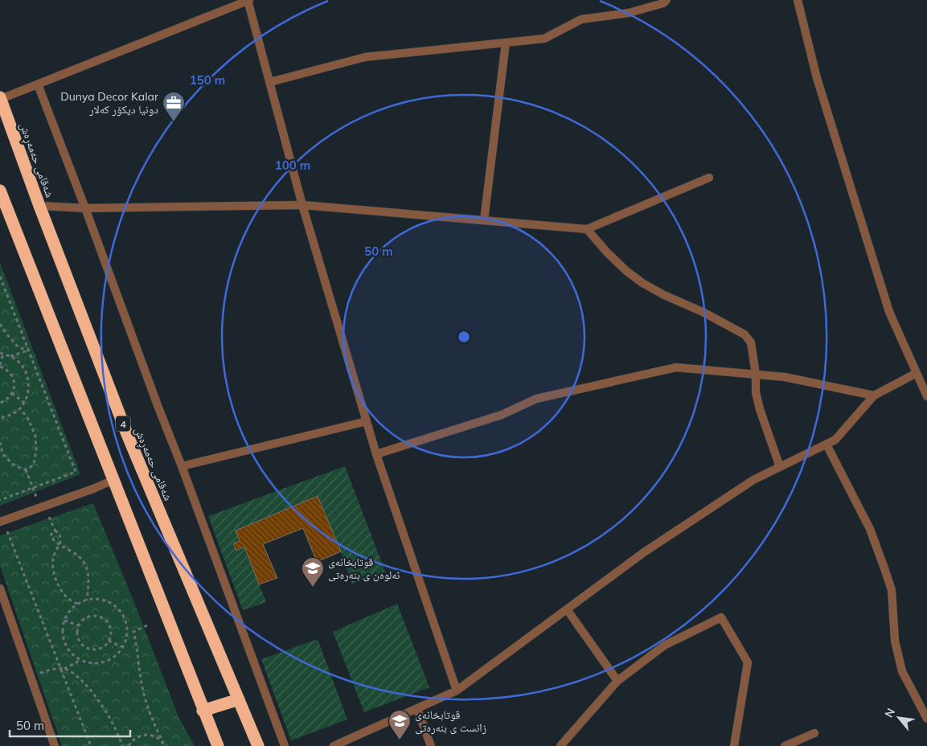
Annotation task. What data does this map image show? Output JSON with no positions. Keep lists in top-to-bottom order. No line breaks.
{"streets":{"highway":["شەقامی حەمەڕەش","4"]},"places":{"office":["Dunya Decor Kalar دونیا دیکۆر کەلار"],"school or university":["قوتابخانەی ئەلوەن ی بنەرەتی","قوتابخانەی زانست ی بنەرەتی"]},"scale_bar":"50 m","north":"top left","rings":["150 m","100 m","50 m"]}
